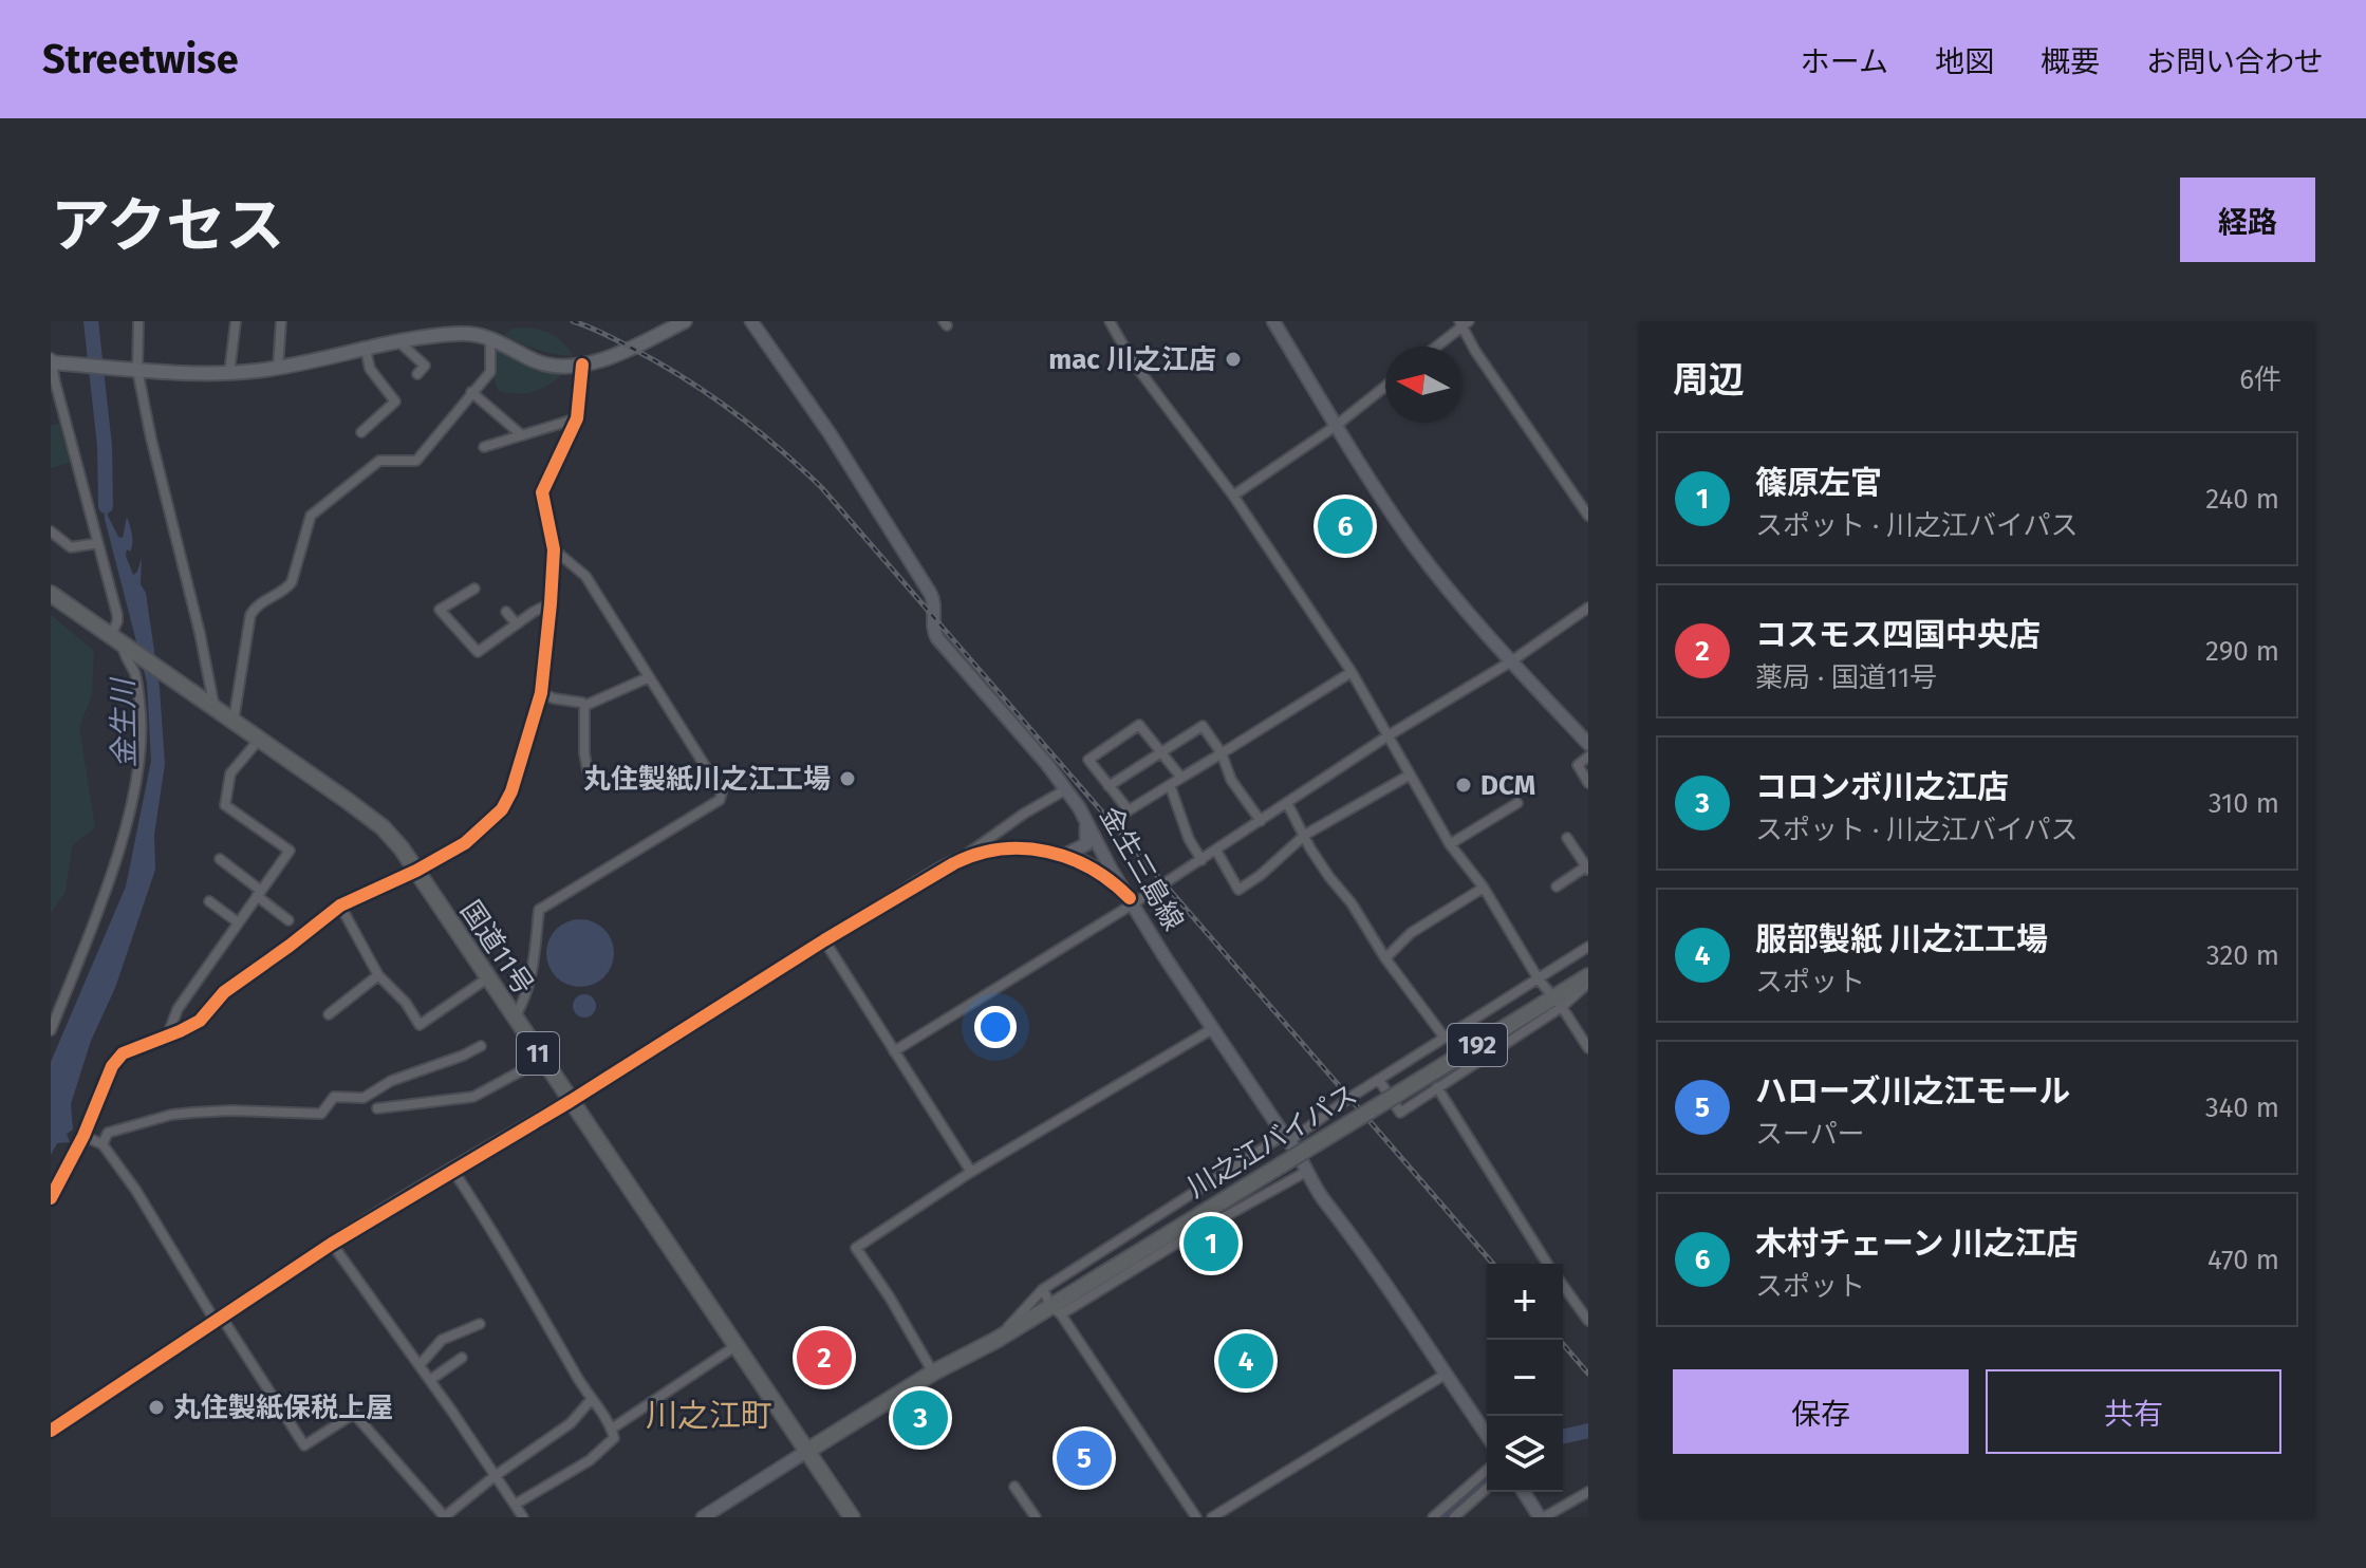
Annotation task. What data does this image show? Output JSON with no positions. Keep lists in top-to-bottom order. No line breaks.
{"streets":{"highway":["国道11号","192","11","川之江バイパス"],"street":["金生三島線"]},"crossings":[["国道11号","川之江バイパス"]],"districts":["川之江町"],"water":["金生川"],"places":["mac 川之江店","丸住製紙川之江工場","DCM","丸住製紙保税上屋"],"north":"left","page":{"header":"Streetwise","nav":["ホーム","地図","概要","お問い合わせ"],"title":"アクセス","buttons":["経路",["保存","共有"]],"heading":["周辺","6件"],"list":[{"mark":"1","name":"篠原左官","note":"スポット · 川之江バイパス","value":"240 m"},{"mark":"2","name":"コスモス四国中央店","note":"薬局 · 国道11号","value":"290 m"},{"mark":"3","name":"コロンボ川之江店","note":"スポット · 川之江バイパス","value":"310 m"},{"mark":"4","name":"服部製紙 川之江工場","note":"スポット","value":"320 m"},{"mark":"5","name":"ハローズ川之江モール","note":"スーパー","value":"340 m"},{"mark":"6","name":"木村チェーン 川之江店","note":"スポット","value":"470 m"}],"pins":["6","1","2","4","3","5"],"map_buttons":["+","−"]}}
